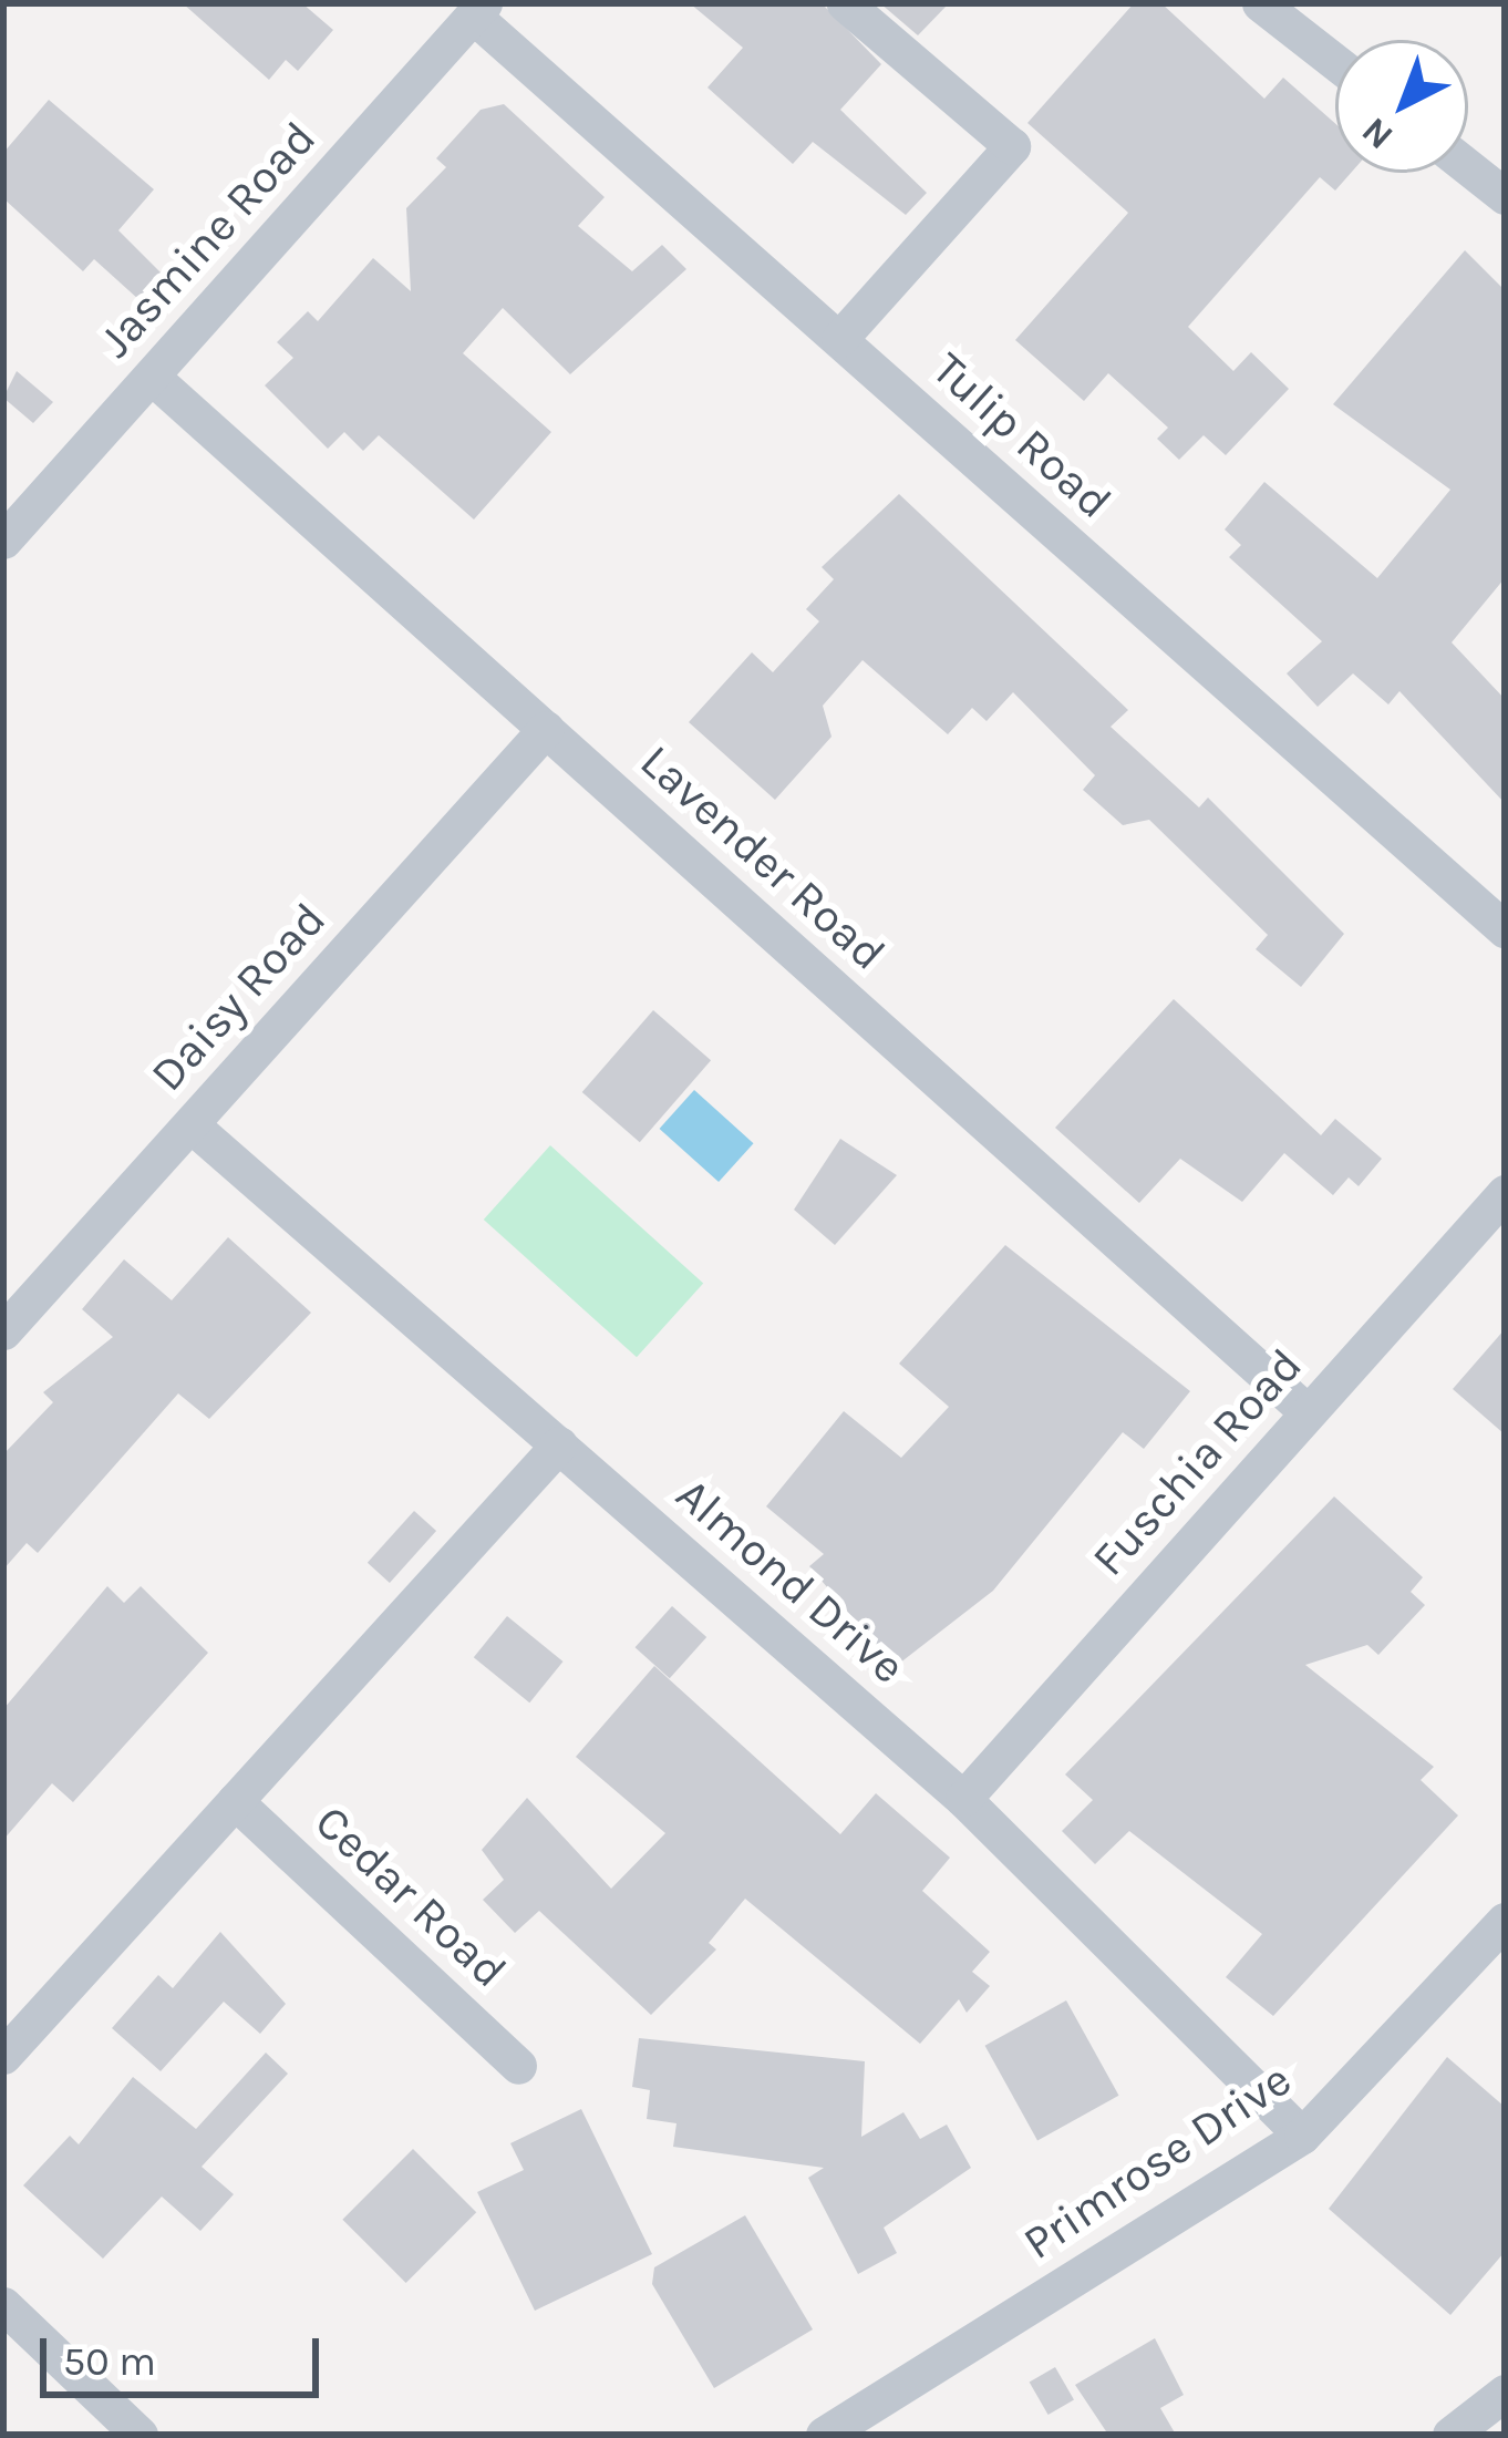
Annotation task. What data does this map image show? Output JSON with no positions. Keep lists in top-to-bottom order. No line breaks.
{"streets":{"street":["Jasmine Road","Tulip Road","Lavender Road","Daisy Road","Fuschia Road","Almond Drive","Cedar Road","Primrose Drive"]},"crossings":[["Jasmine Road","Tulip Road"],["Jasmine Road","Lavender Road"],["Lavender Road","Daisy Road"],["Lavender Road","Fuschia Road"],["Daisy Road","Almond Drive"],["Fuschia Road","Almond Drive"],["Almond Drive","Primrose Drive"]],"scale_bar":"50 m","north":"bottom left"}
